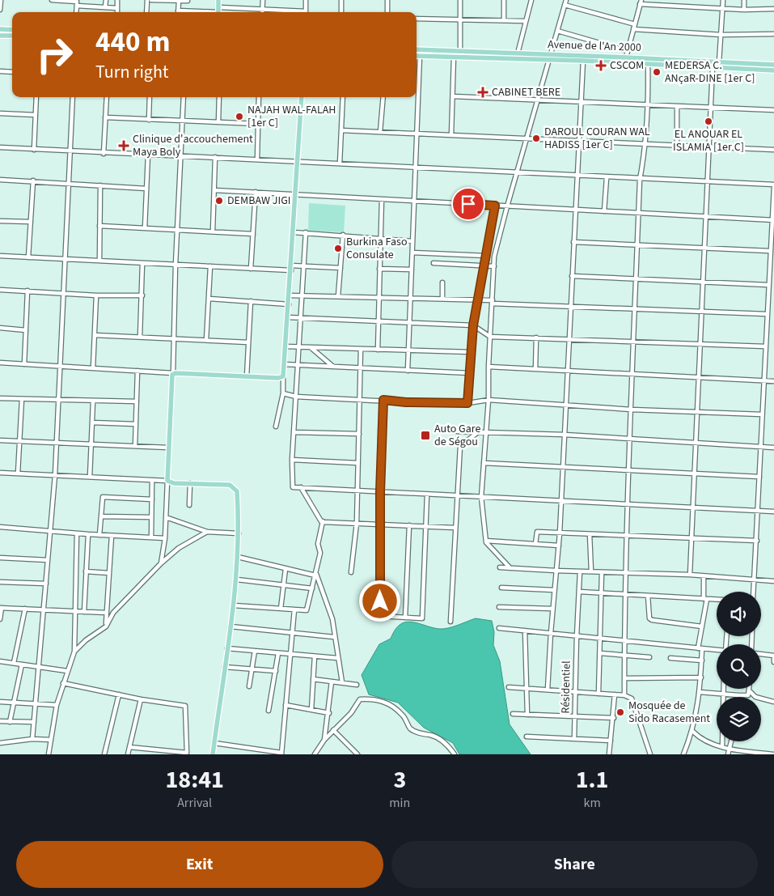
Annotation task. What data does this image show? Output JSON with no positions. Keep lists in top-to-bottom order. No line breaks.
{"streets":{"main road":["Avenue de l'An 2000"],"street":["Résidentiel"]},"places":{"health":["CSCOM","CABINET BERE","Clinique d'accouchement Maya Boly"],"other":["MEDERSA C. ANçaR-DINE [1er C]","NAJAH WAL-FALAH [1er C]","EL ANOUAR EL ISLAMIA [1er C]","DAROUL COURAN WAL HADISS [1er C]","DEMBAW JIGI","Burkina Faso Consulate","Mosquée de Sido Racasement"],"transit":["Auto Gare de Ségou"]},"page":{"turn":["440 m","Turn right"],"eta":["18:41","Arrival","3","min","1.1","km"],"buttons":["Exit","Share"]}}
